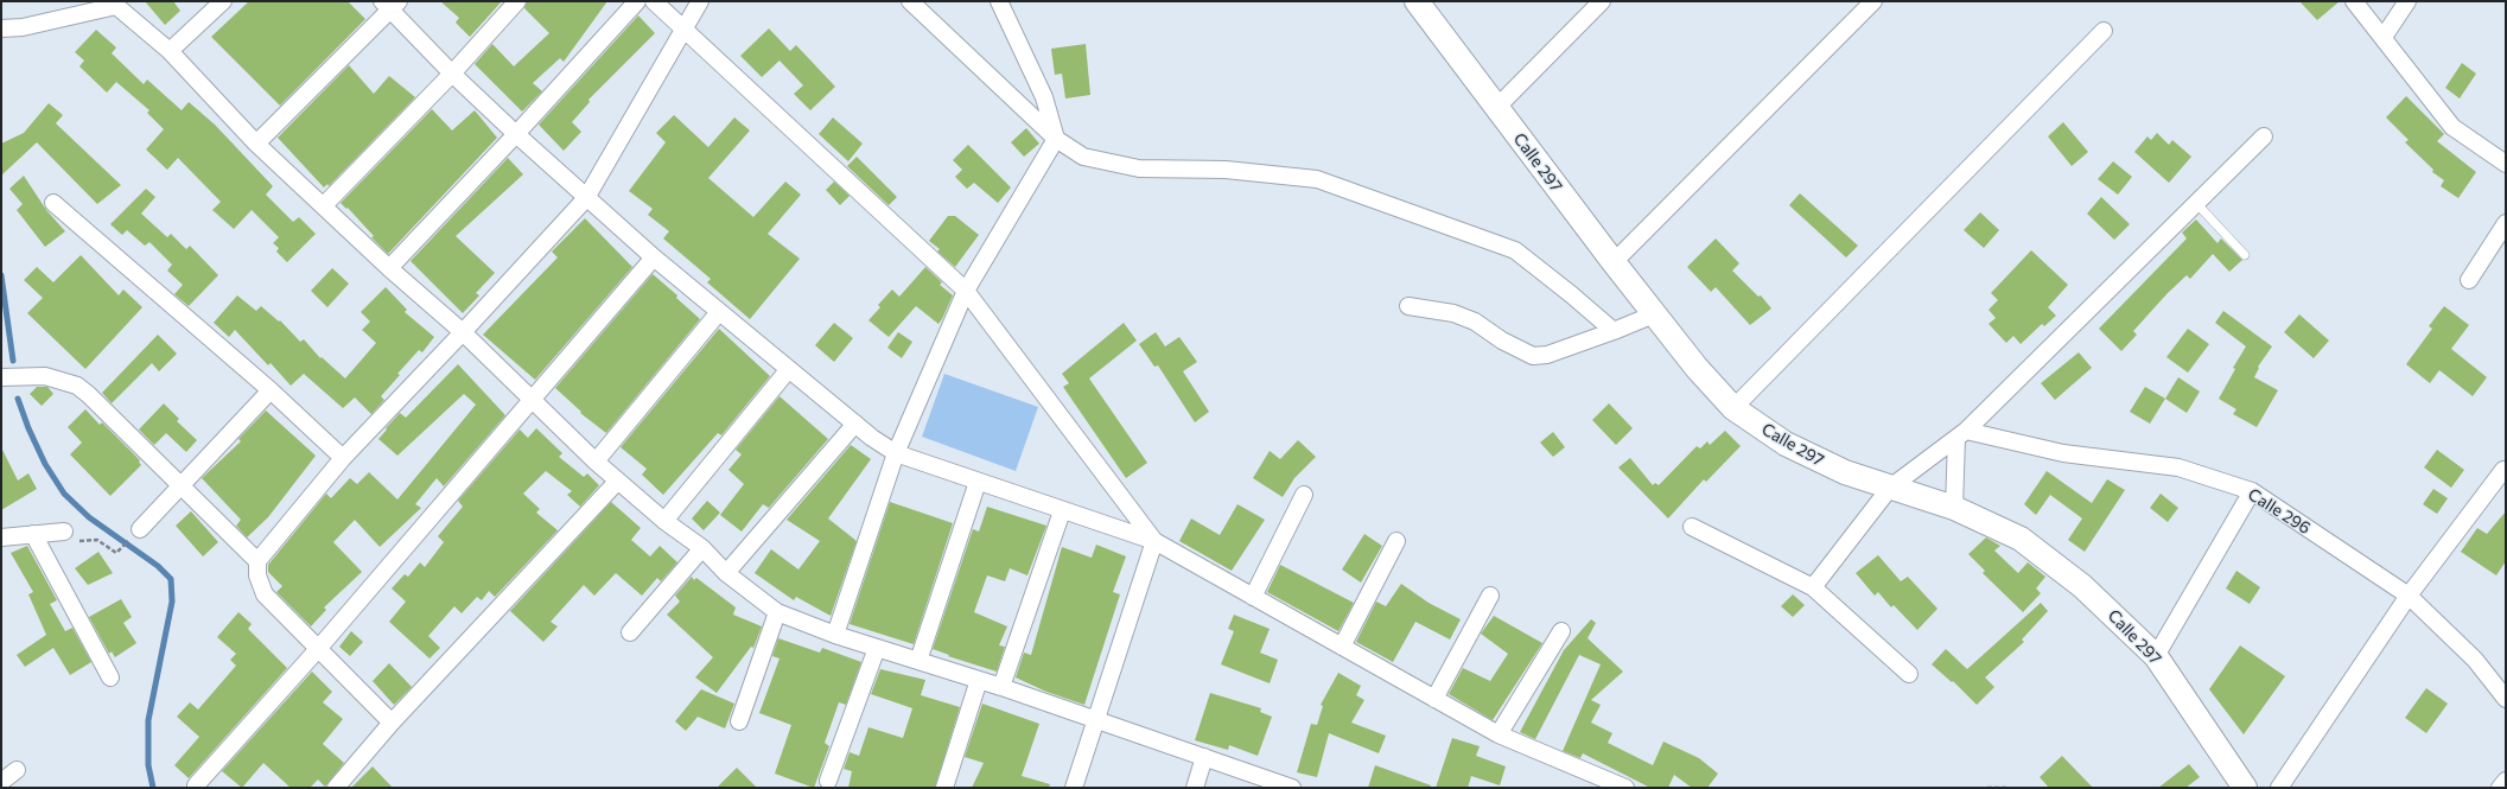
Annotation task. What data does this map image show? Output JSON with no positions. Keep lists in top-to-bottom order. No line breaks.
{"streets":{"street":["Calle 297","Calle 296"]}}
